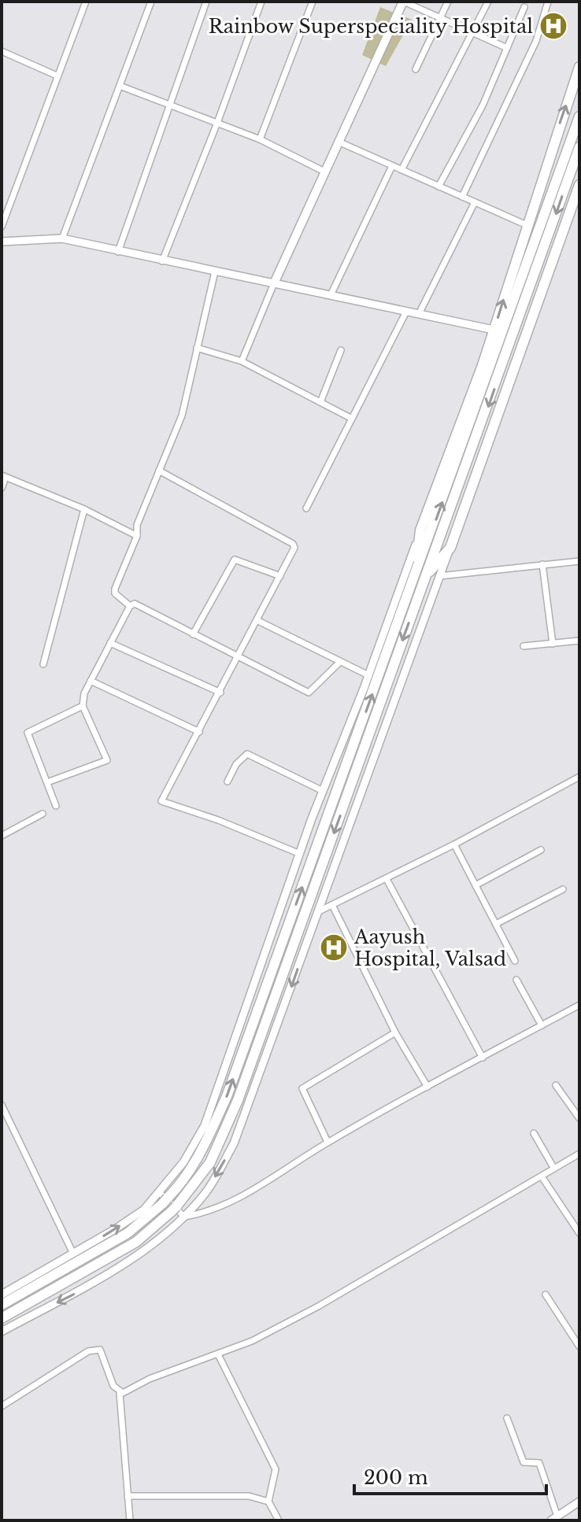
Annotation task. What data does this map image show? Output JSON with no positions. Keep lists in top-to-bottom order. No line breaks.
{"places":{"hospital":["Rainbow Superspeciality Hospital","Aayush Hospital, Valsad"]},"scale_bar":"200 m"}
